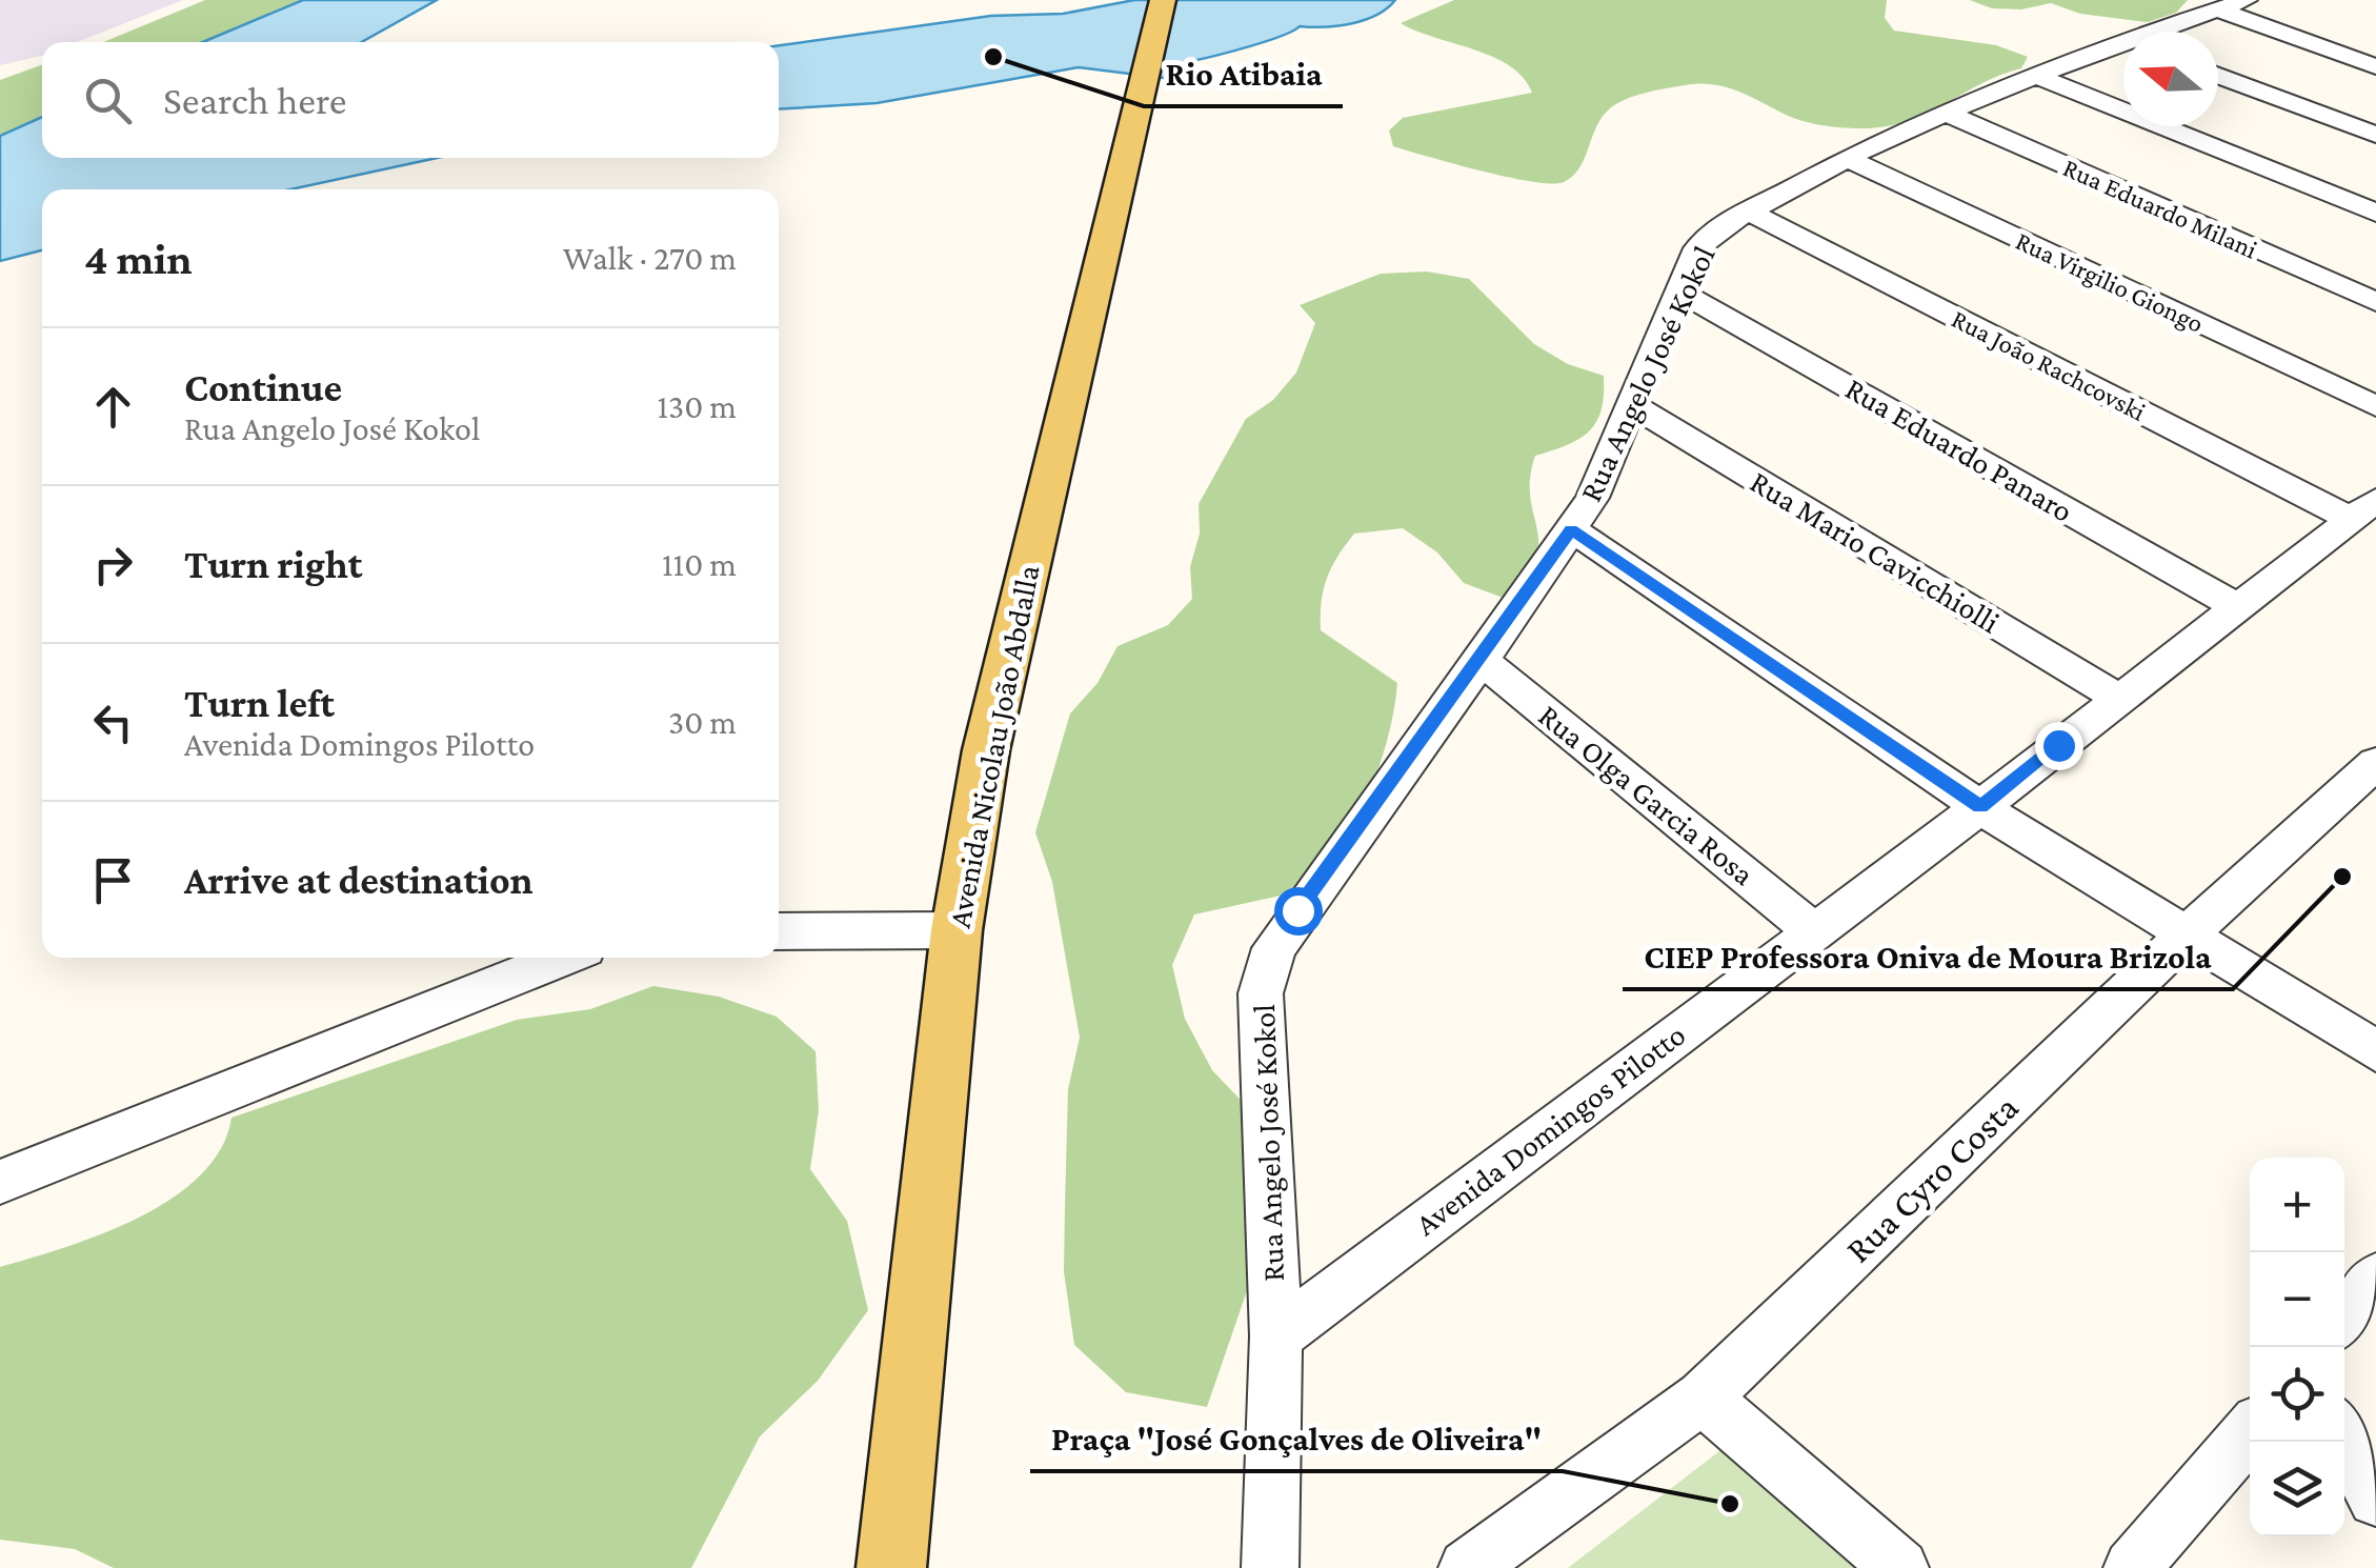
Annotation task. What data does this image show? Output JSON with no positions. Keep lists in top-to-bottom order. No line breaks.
{"streets":{"main road":["Avenida Nicolau João Abdalla"],"street":["Rua Eduardo Milani","Rua Virgilio Giongo","Rua João Rachcovski","Rua Angelo José Kokol","Rua Eduardo Panaro","Rua Mario Cavicchiolli","Rua Olga Garcia Rosa","Avenida Domingos Pilotto","Rua Cyro Costa"]},"crossings":[["Rua Eduardo Milani","Rua Angelo José Kokol"],["Rua Virgilio Giongo","Rua Angelo José Kokol"],["Rua João Rachcovski","Rua Angelo José Kokol"],["Rua João Rachcovski","Avenida Domingos Pilotto"],["Rua Angelo José Kokol","Rua Eduardo Panaro"],["Rua Angelo José Kokol","Rua Mario Cavicchiolli"],["Rua Angelo José Kokol","Rua Olga Garcia Rosa"],["Rua Angelo José Kokol","Avenida Domingos Pilotto"],["Rua Eduardo Panaro","Avenida Domingos Pilotto"],["Rua Mario Cavicchiolli","Avenida Domingos Pilotto"],["Rua Olga Garcia Rosa","Avenida Domingos Pilotto"]],"places":["Rio Atibaia","CIEP Professora Oniva de Moura Brizola","Praça \"José Gonçalves de Oliveira\""],"north":"left","page":{"search":"Search here","heading":["4 min","Walk · 270 m"],"list":[["Continue","Rua Angelo José Kokol","130 m"],["Turn right","110 m"],["Turn left","Avenida Domingos Pilotto","30 m"],"Arrive at destination"],"map_buttons":["+","−"]}}
